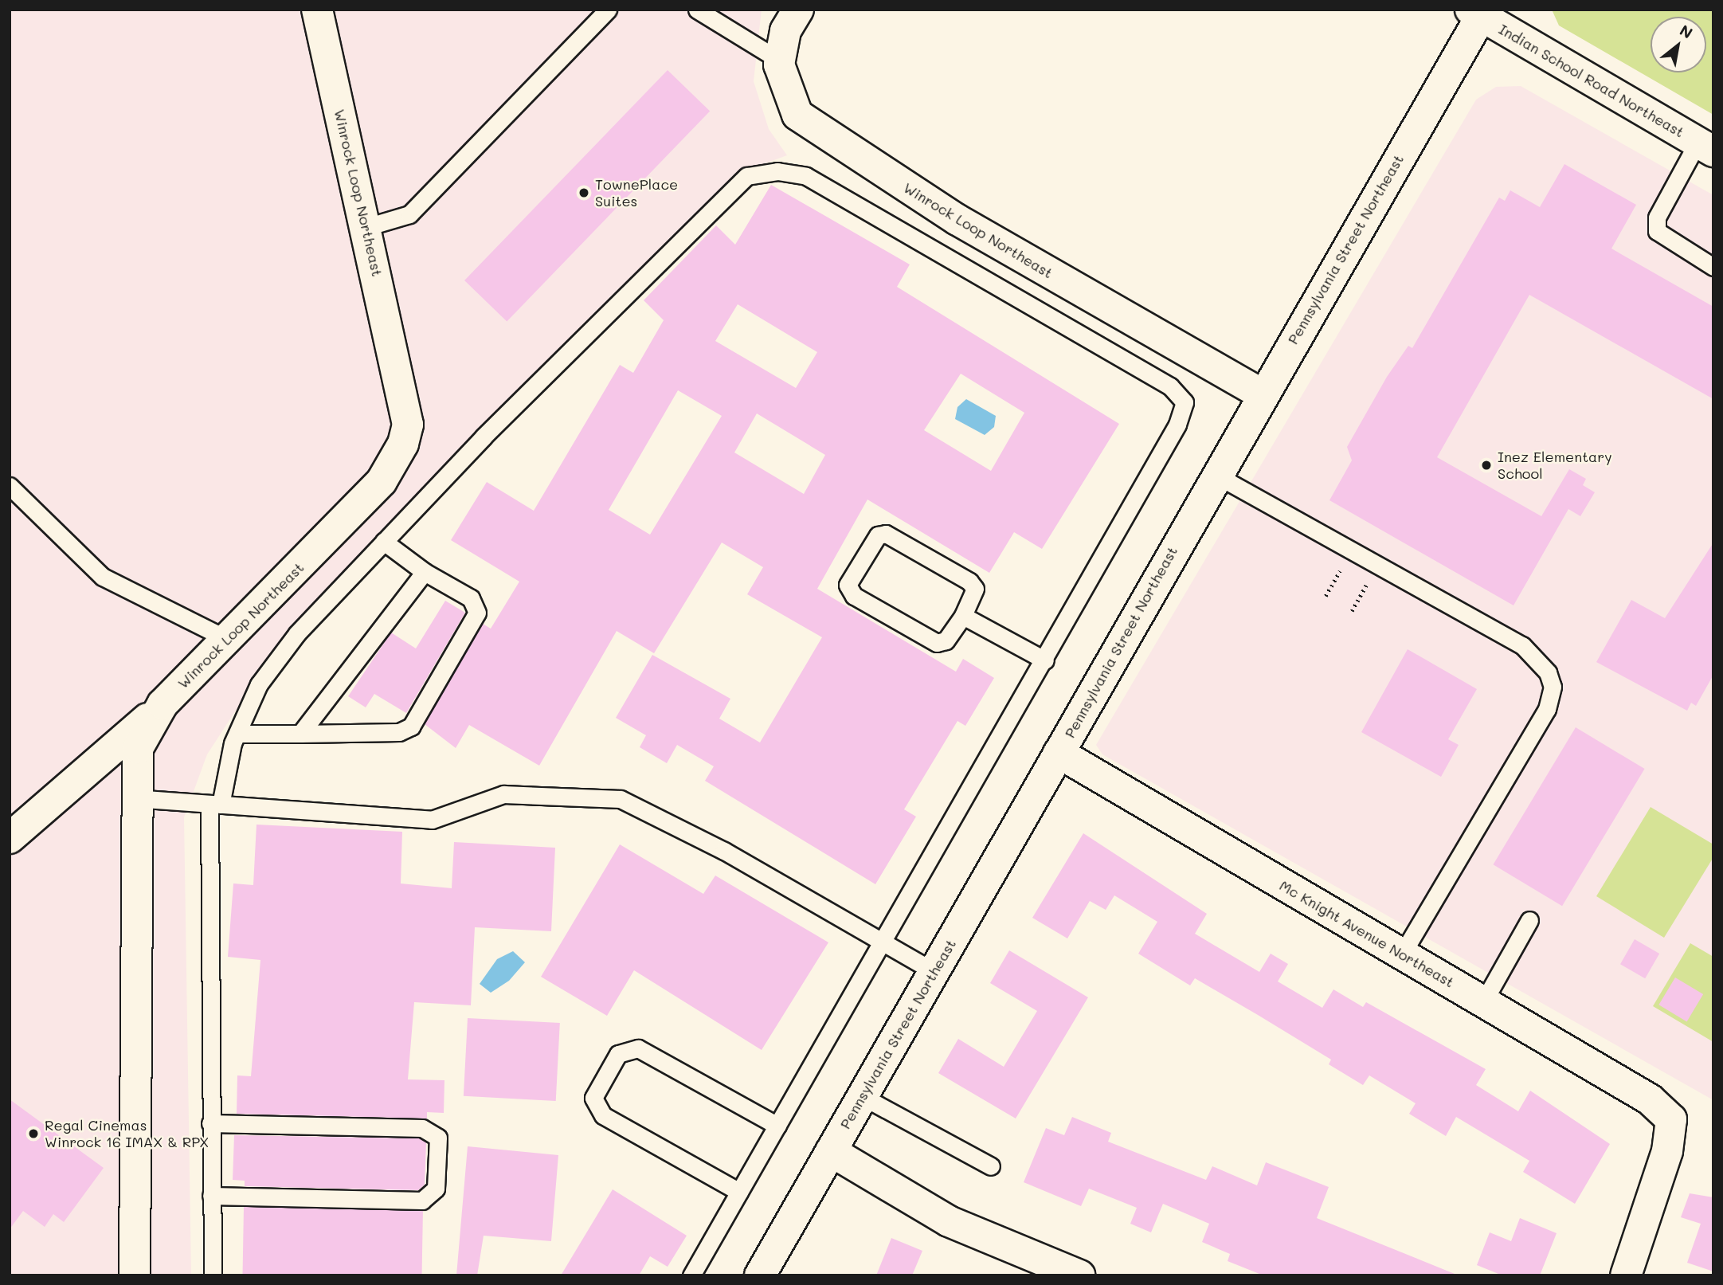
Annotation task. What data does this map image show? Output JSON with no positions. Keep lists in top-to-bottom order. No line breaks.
{"streets":{"street":["Indian School Road Northeast","Winrock Loop Northeast","Pennsylvania Street Northeast","Mc Knight Avenue Northeast"]},"crossings":[["Indian School Road Northeast","Pennsylvania Street Northeast"],["Winrock Loop Northeast","Pennsylvania Street Northeast"],["Pennsylvania Street Northeast","Mc Knight Avenue Northeast"]],"places":["TownePlace Suites","Inez Elementary School","Regal Cinemas Winrock 16 IMAX & RPX"],"north":"top right"}
